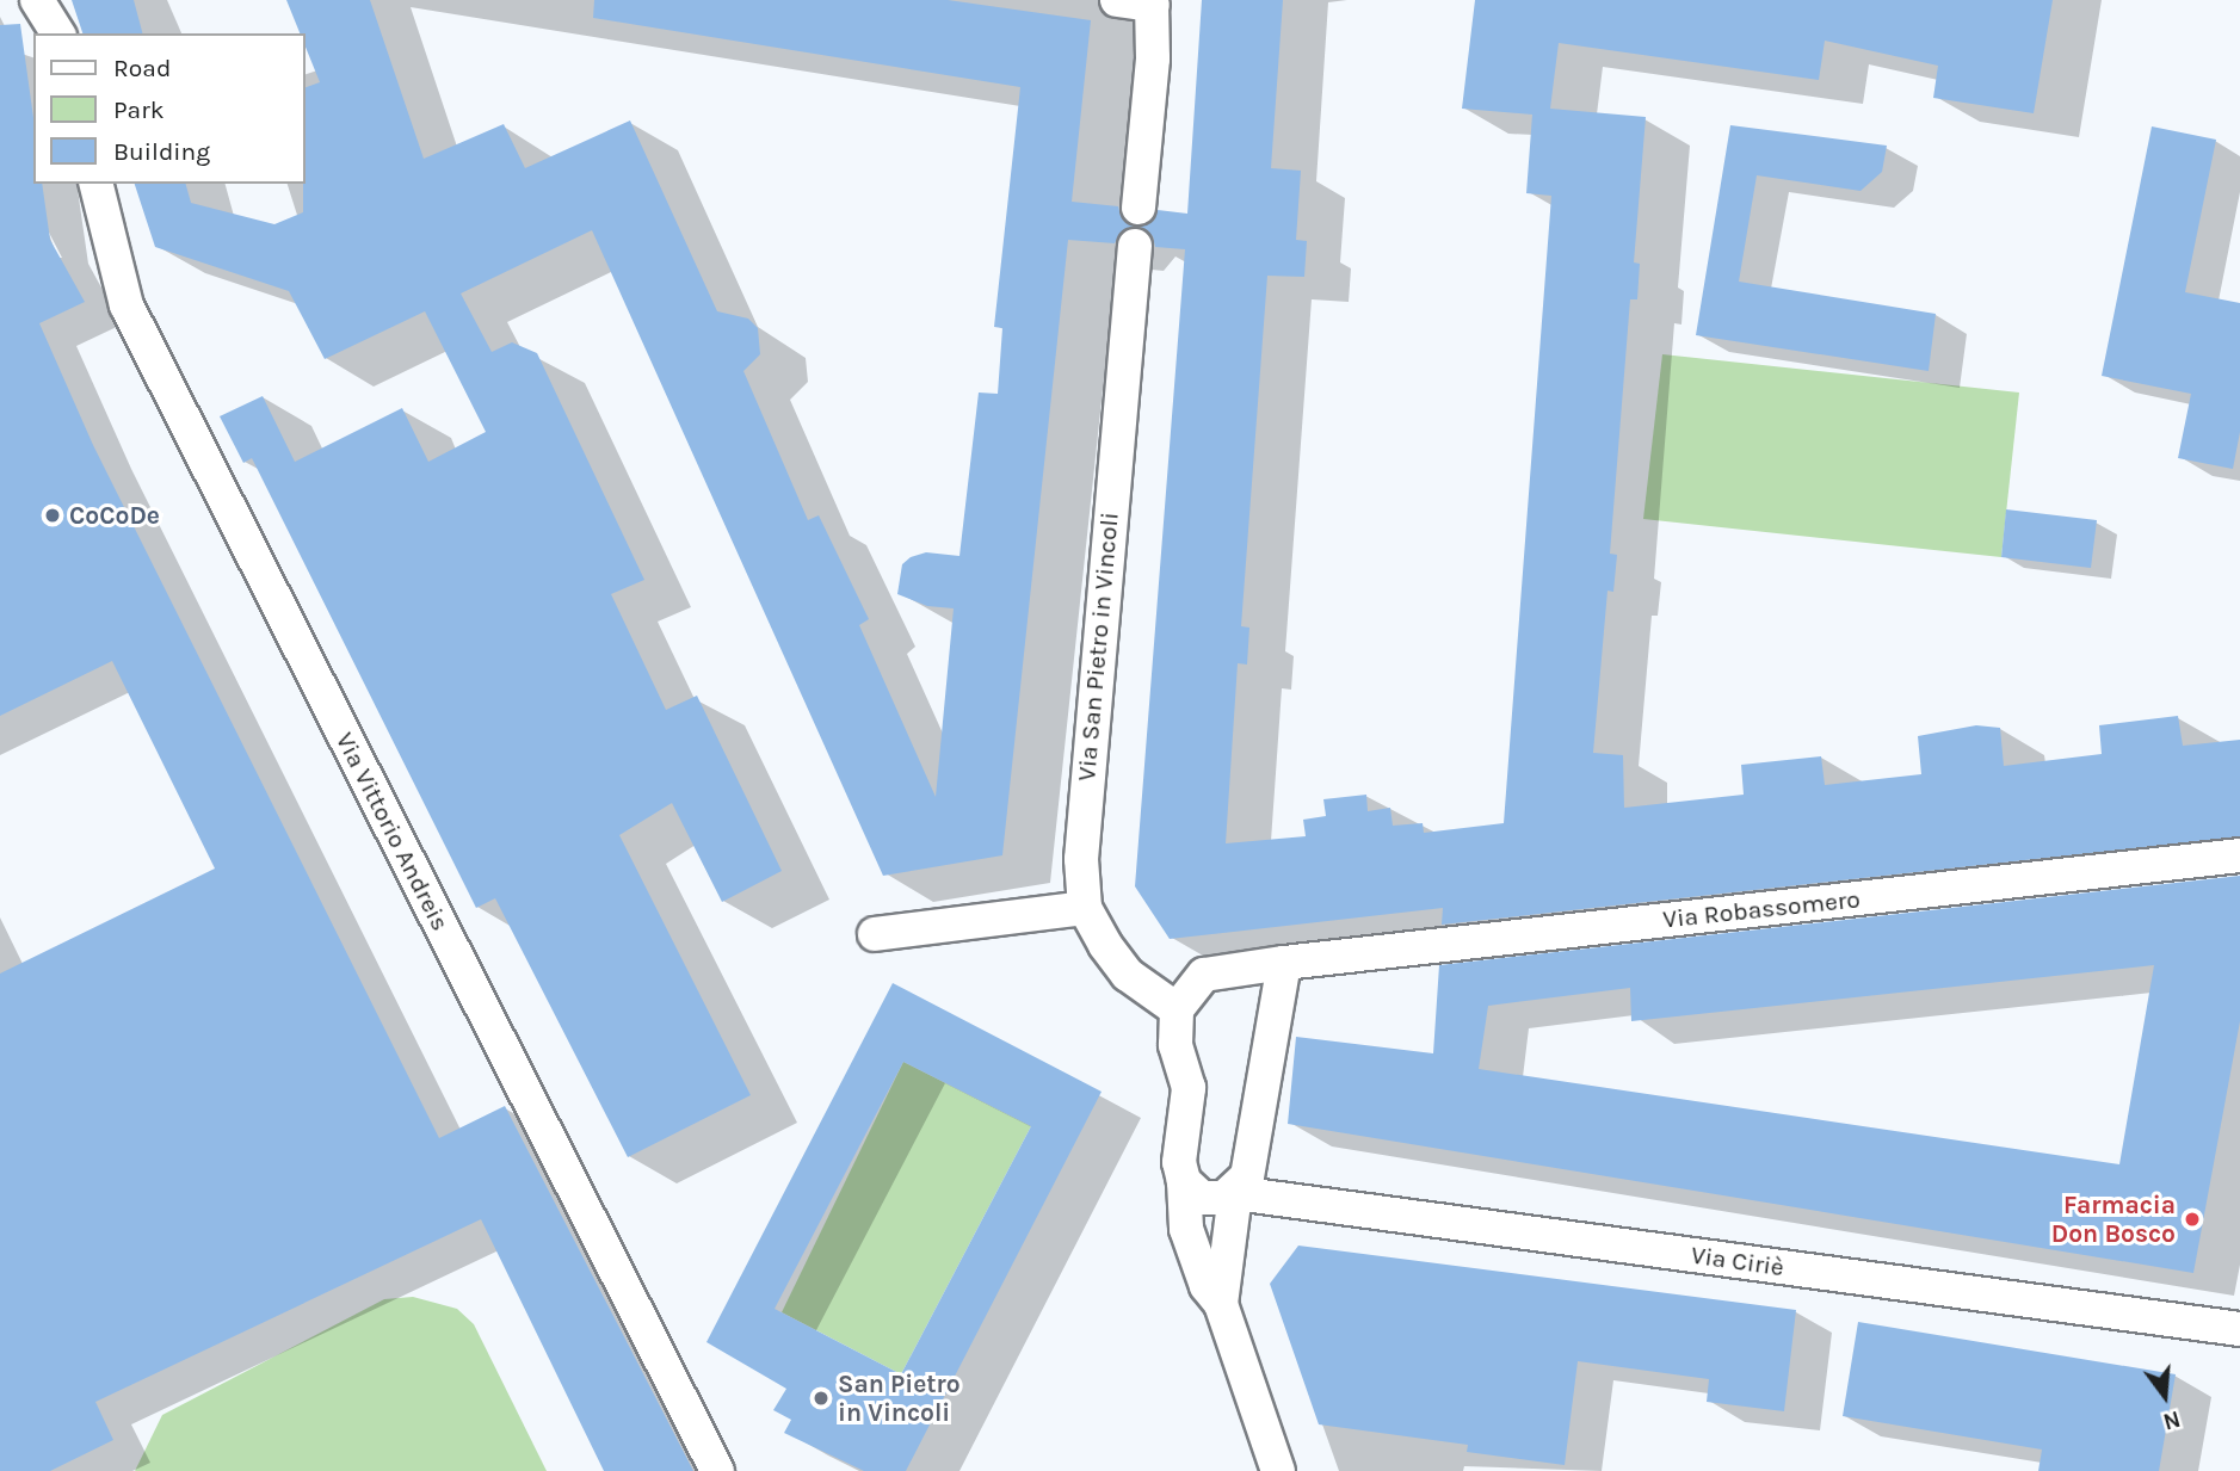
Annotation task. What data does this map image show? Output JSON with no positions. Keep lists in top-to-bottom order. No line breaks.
{"streets":{"street":["Via San Pietro in Vincoli","Via Vittorio Andreis","Via Robassomero","Via Ciriè"]},"places":["CoCoDe","Farmacia Don Bosco","San Pietro in Vincoli"],"legend":["Road","Park","Building"],"north":"bottom"}
